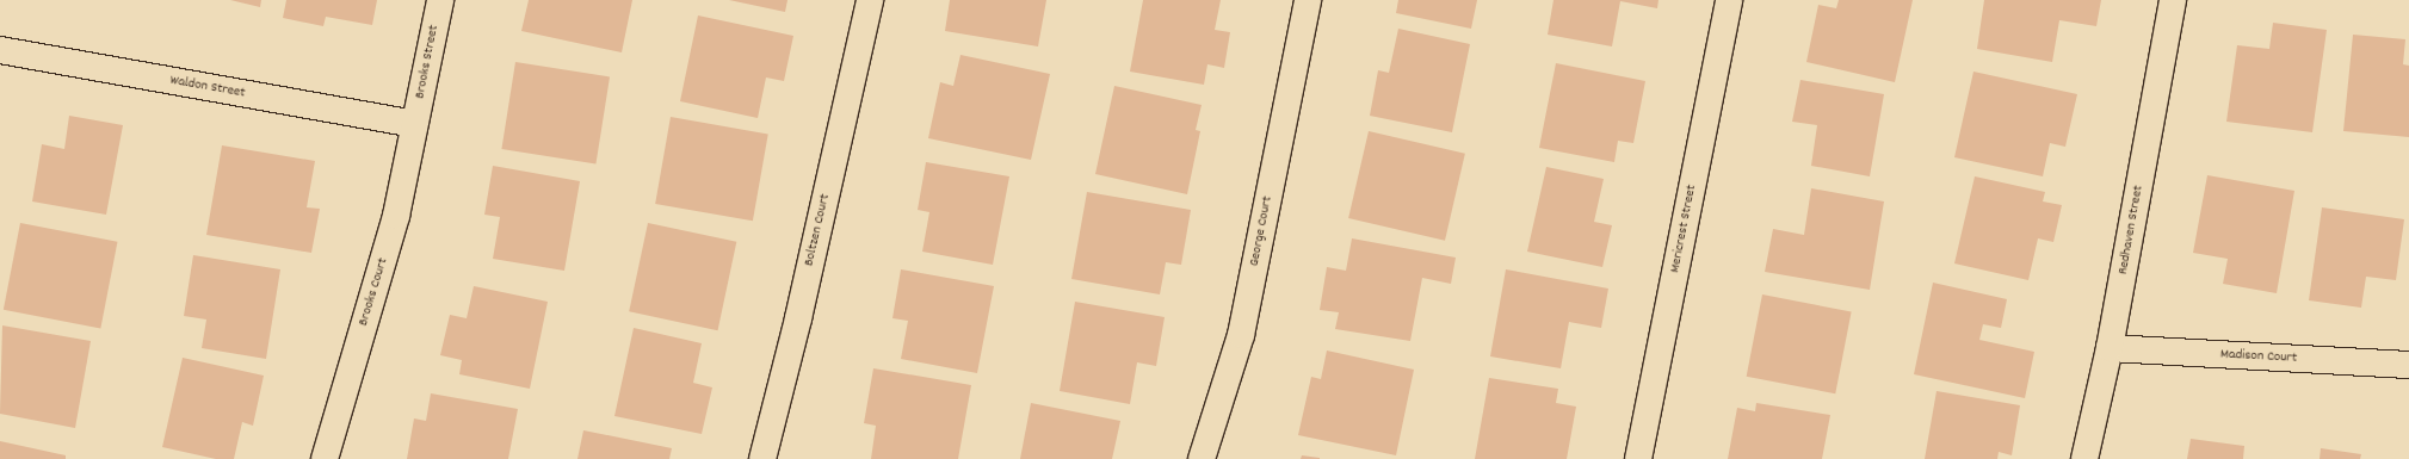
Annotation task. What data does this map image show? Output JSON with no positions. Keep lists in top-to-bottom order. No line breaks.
{"streets":{"street":["Brooks Street","Waldon Street","Mericrest Street","Boltzen Court","Redhaven Street","George Court","Brooks Court","Madison Court"]},"crossings":[["Brooks Street","Waldon Street"],["Brooks Street","Brooks Court"],["Waldon Street","Brooks Court"],["Redhaven Street","Madison Court"]]}
